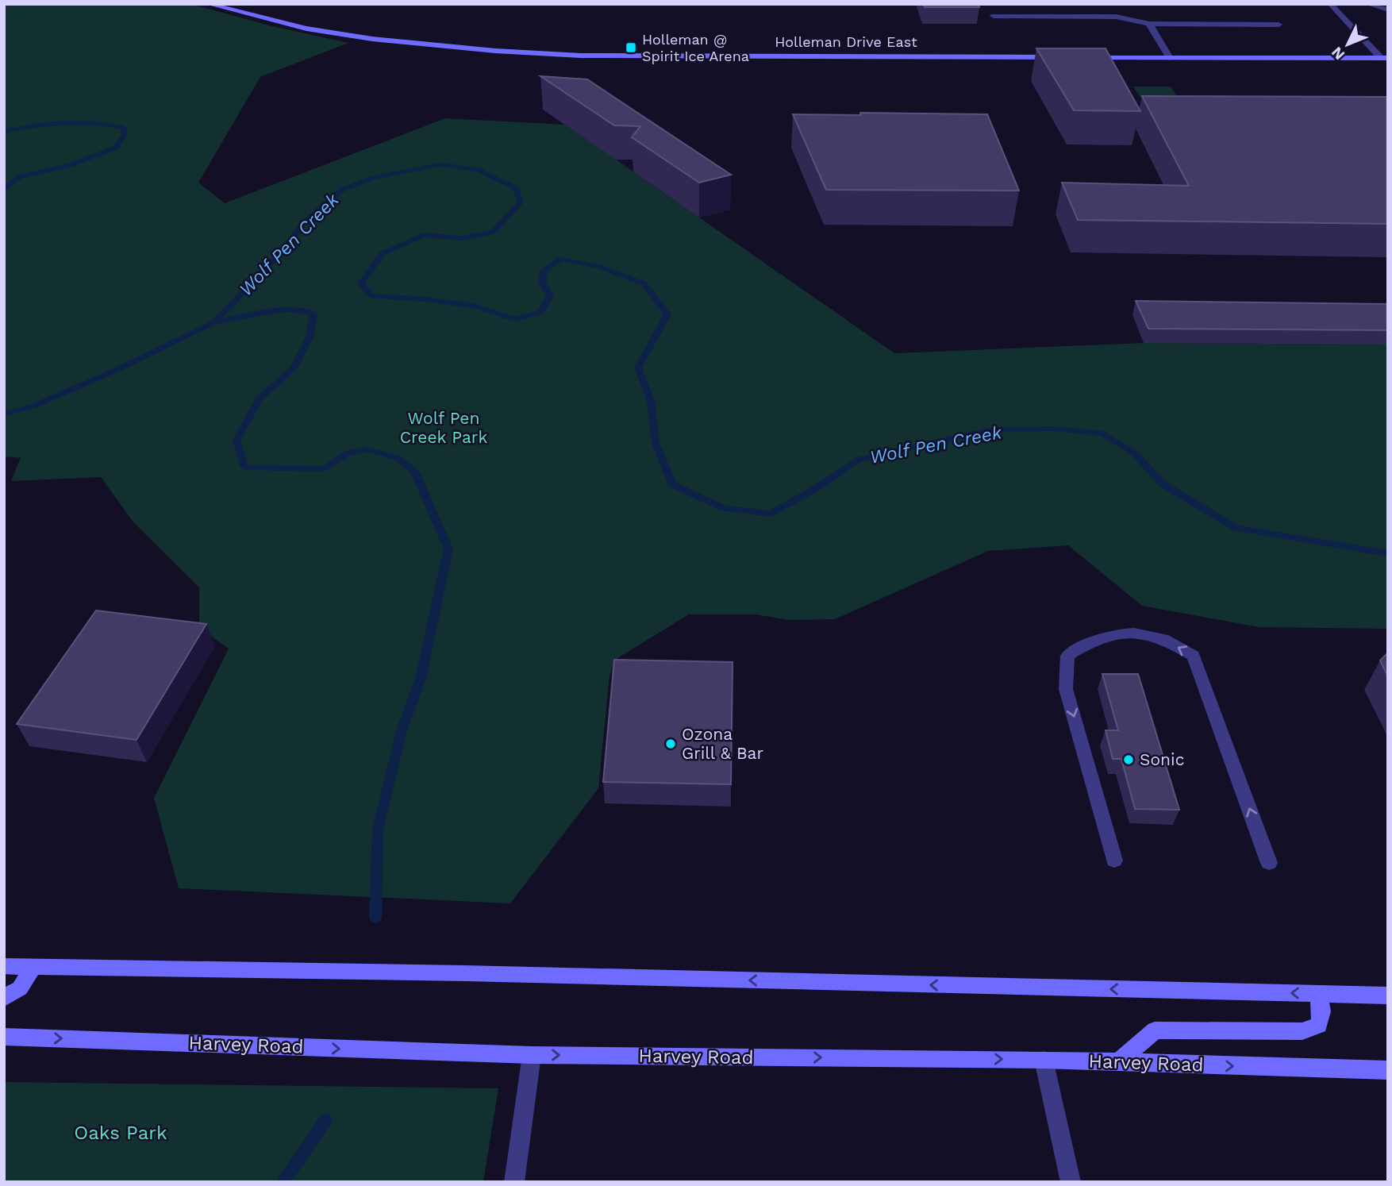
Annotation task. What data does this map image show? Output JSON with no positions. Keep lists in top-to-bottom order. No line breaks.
{"streets":{"main road":["Holleman Drive East","Harvey Road"]},"water":["Wolf Pen Creek"],"parks":["Wolf Pen Creek Park","Oaks Park"],"places":{"transit":["Holleman @ Spirit Ice Arena"],"other":["Ozona Grill & Bar","Sonic"]},"north":"bottom left"}
